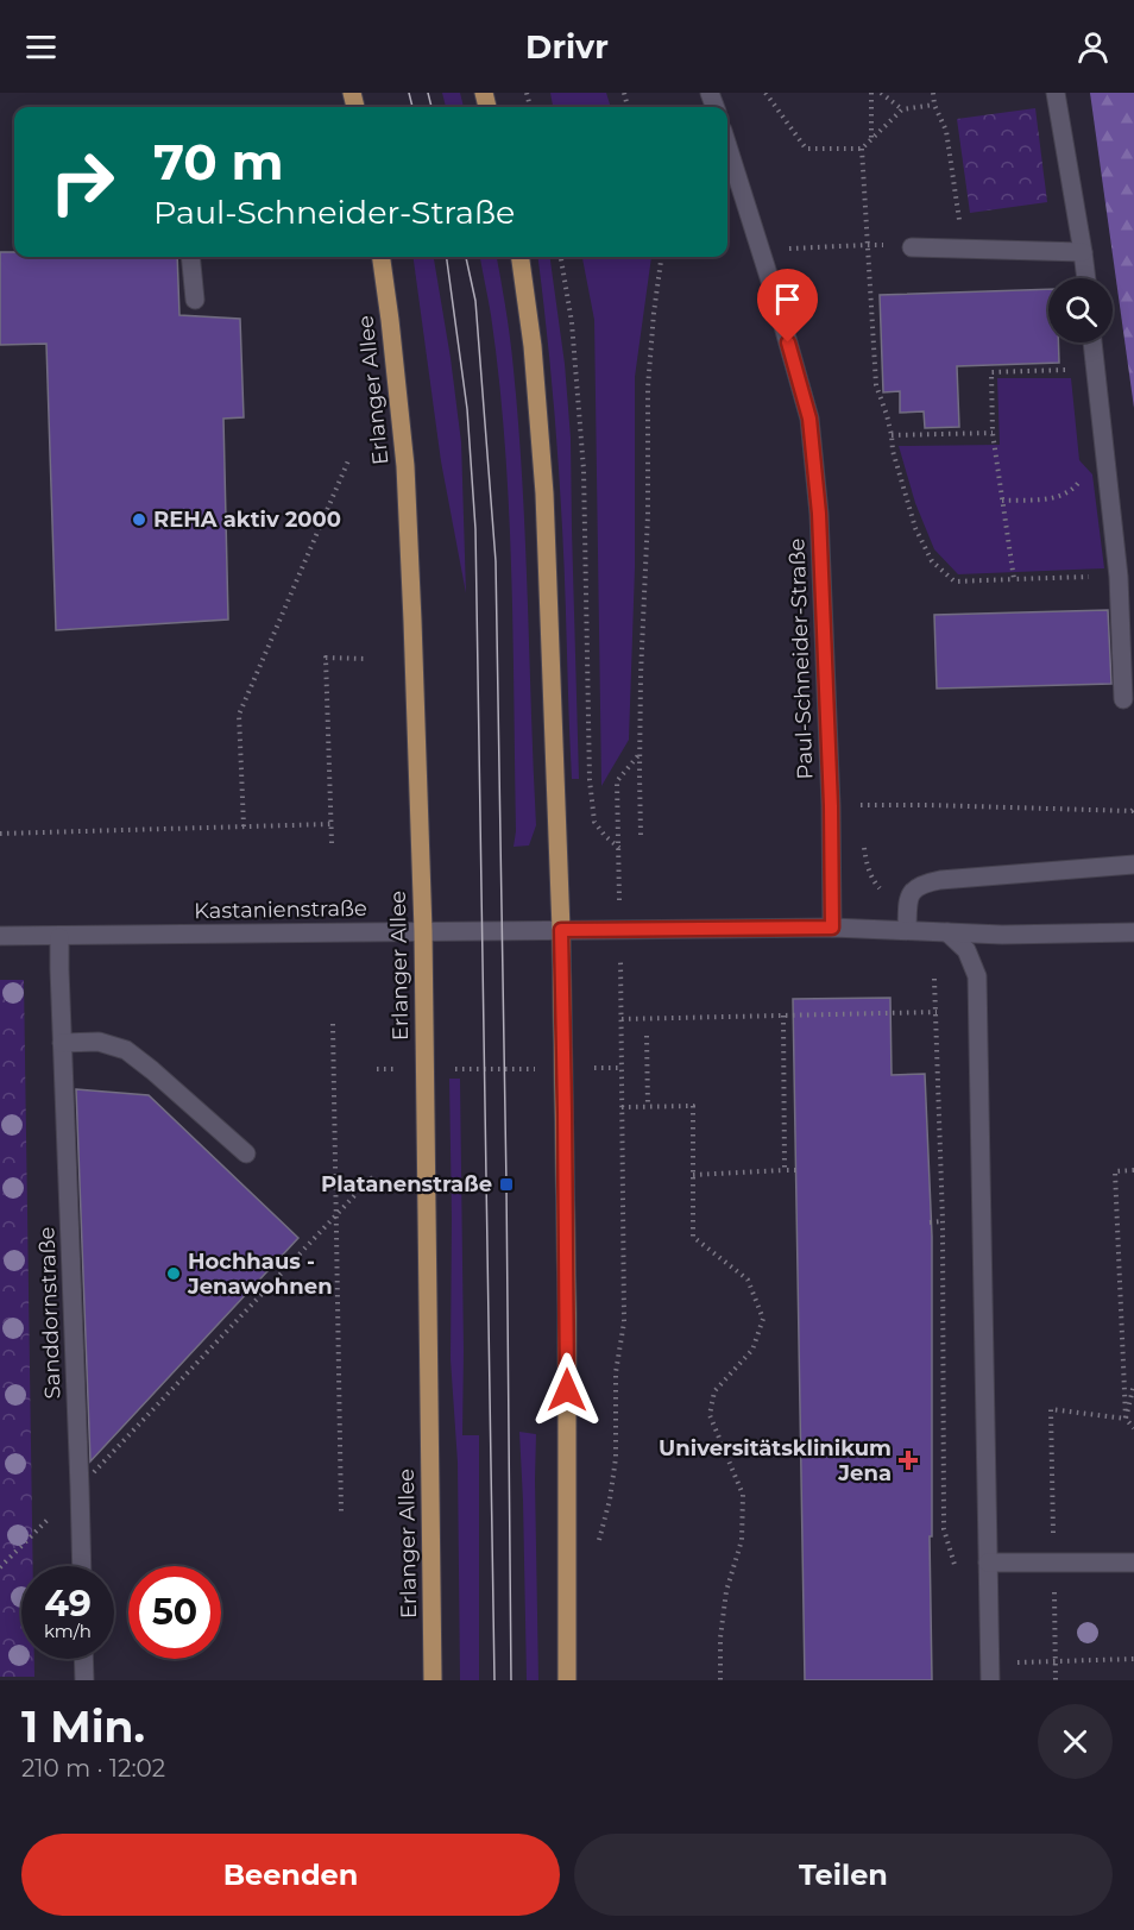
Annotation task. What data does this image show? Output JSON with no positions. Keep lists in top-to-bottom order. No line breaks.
{"streets":{"main road":["Erlanger Allee"],"street":["Paul-Schneider-Straße","Kastanienstraße","Sanddornstraße"]},"crossings":[["Erlanger Allee","Kastanienstraße"],["Kastanienstraße","Sanddornstraße"]],"places":{"other":["REHA aktiv 2000","Hochhaus - Jenawohnen"],"transit":["Platanenstraße"],"health":["Universitätsklinikum Jena"]},"page":{"header":"Drivr","turn":["70 m","Paul-Schneider-Straße"],"speed":"49 km/h","limit":"50","heading":["1 Min.","210 m · 12:02"],"buttons":["Beenden","Teilen"]}}
